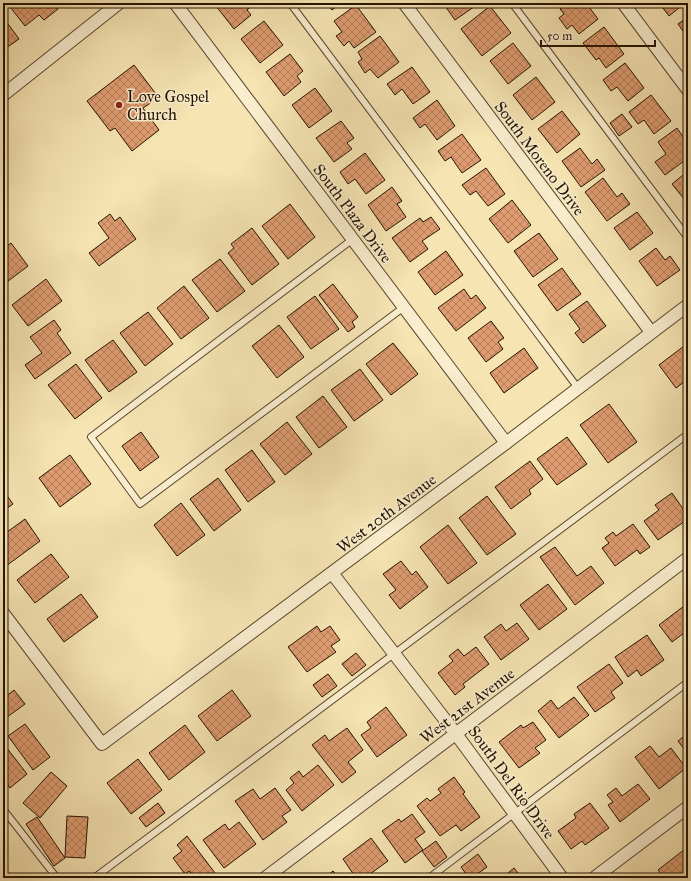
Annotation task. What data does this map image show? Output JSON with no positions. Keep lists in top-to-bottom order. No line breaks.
{"streets":{"street":["South Moreno Drive","South Plaza Drive","West 20th Avenue","West 21st Avenue","South Del Rio Drive"]},"crossings":[["South Moreno Drive","West 20th Avenue"],["South Plaza Drive","West 20th Avenue"],["West 20th Avenue","South Del Rio Drive"],["West 21st Avenue","South Del Rio Drive"]],"places":["Love Gospel Church"],"scale_bar":"50 m"}
